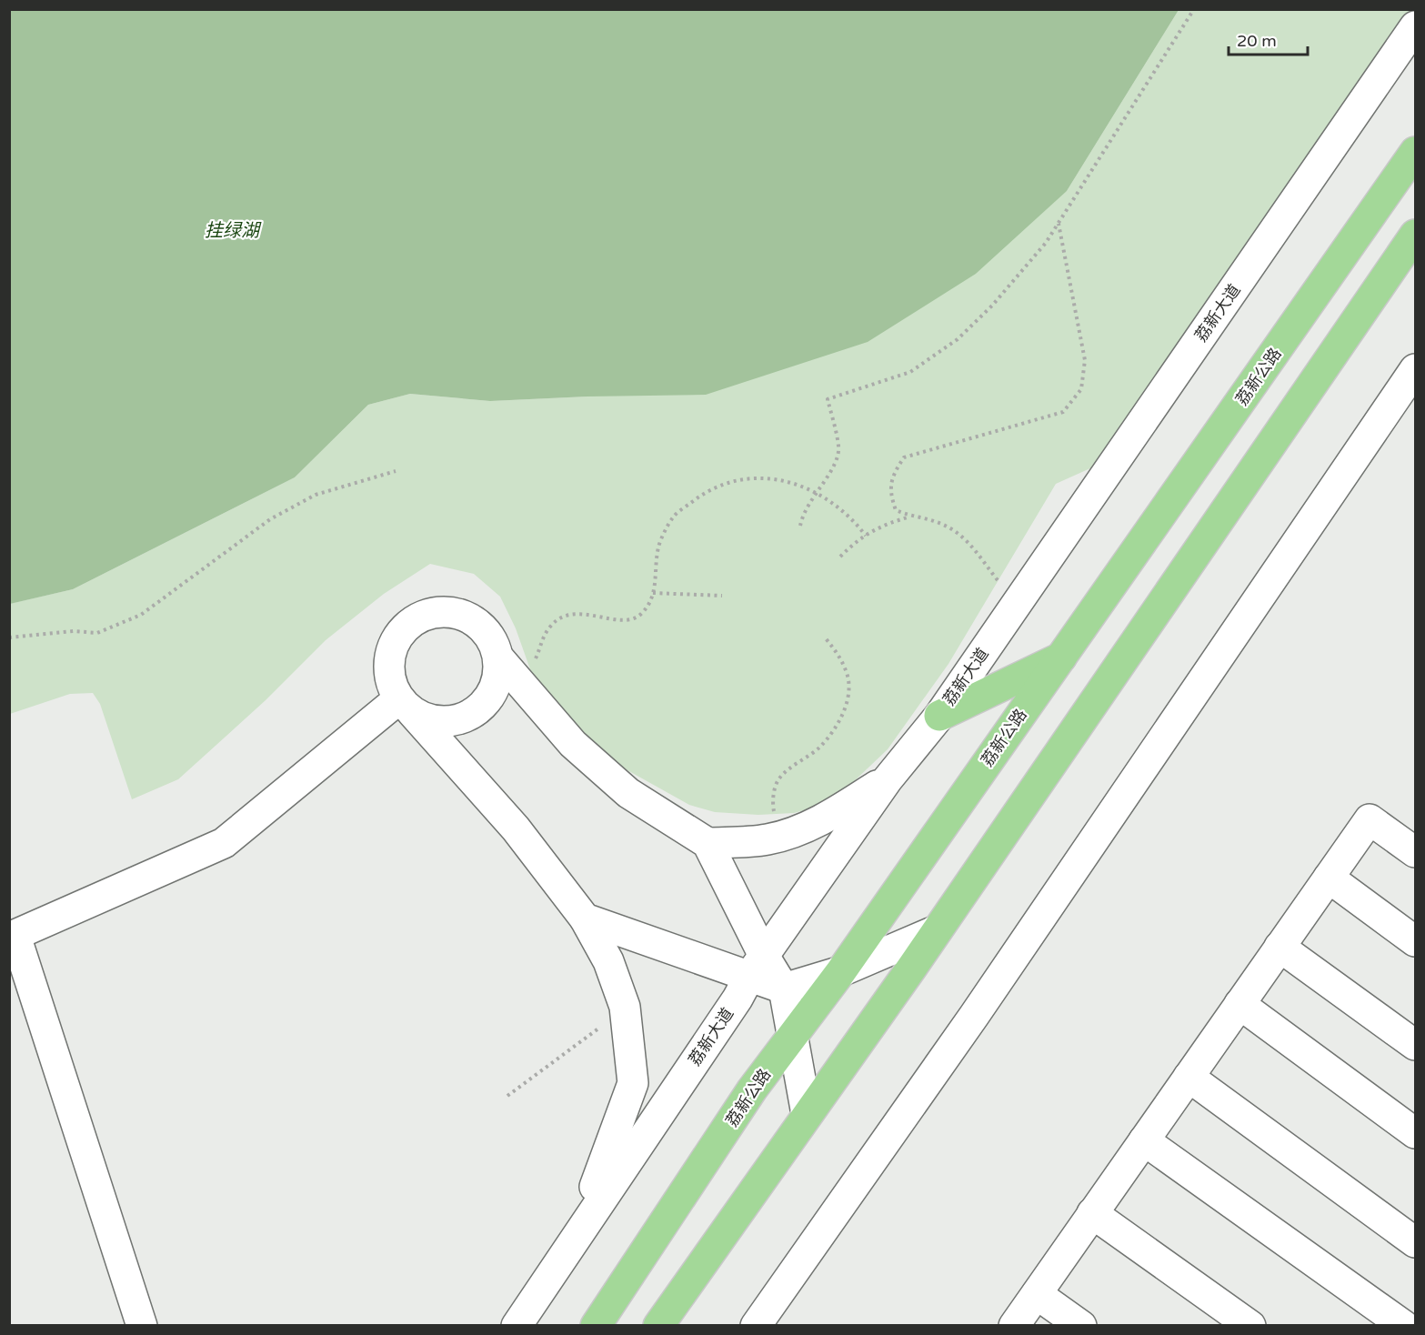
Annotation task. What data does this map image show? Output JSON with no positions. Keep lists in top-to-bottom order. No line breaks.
{"streets":{"main road":["荔新公路"],"street":["荔新大道"]},"water":["挂绿湖"],"scale_bar":"20 m"}
